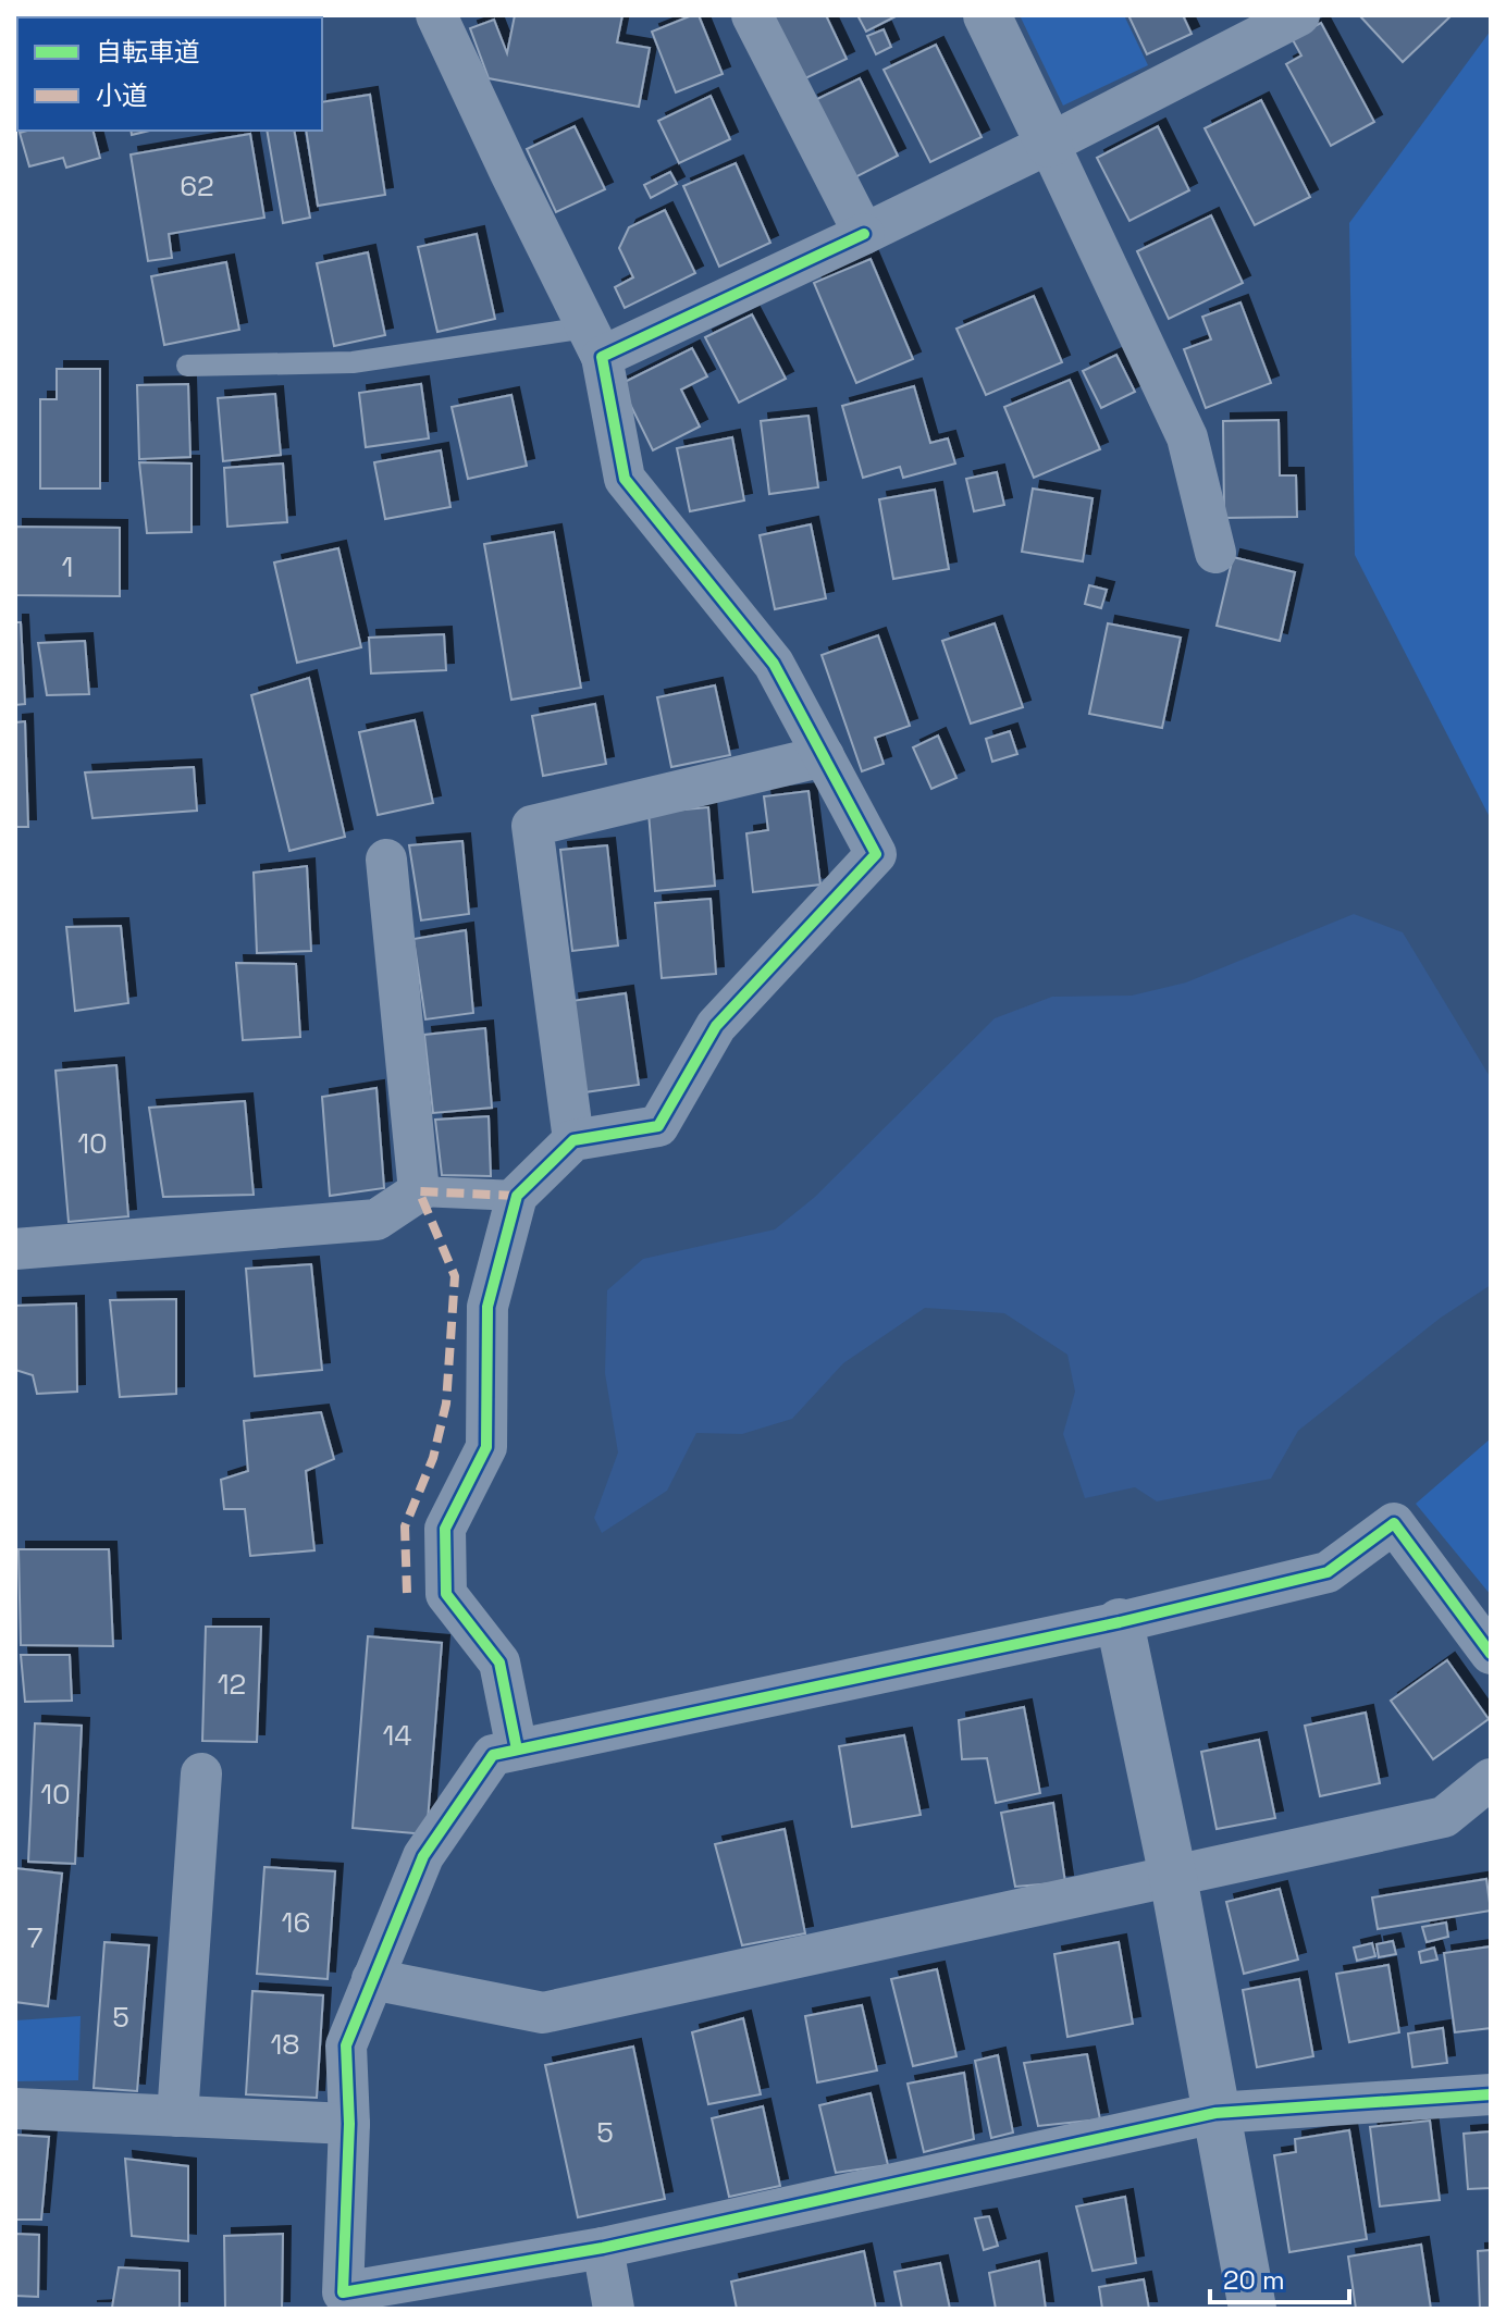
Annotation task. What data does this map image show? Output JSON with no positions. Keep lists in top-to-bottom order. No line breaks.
{"house_numbers":["62","1","10","12","14","10","16","7","5","18","5"],"legend":["自転車道","小道"],"scale_bar":"20 m"}
